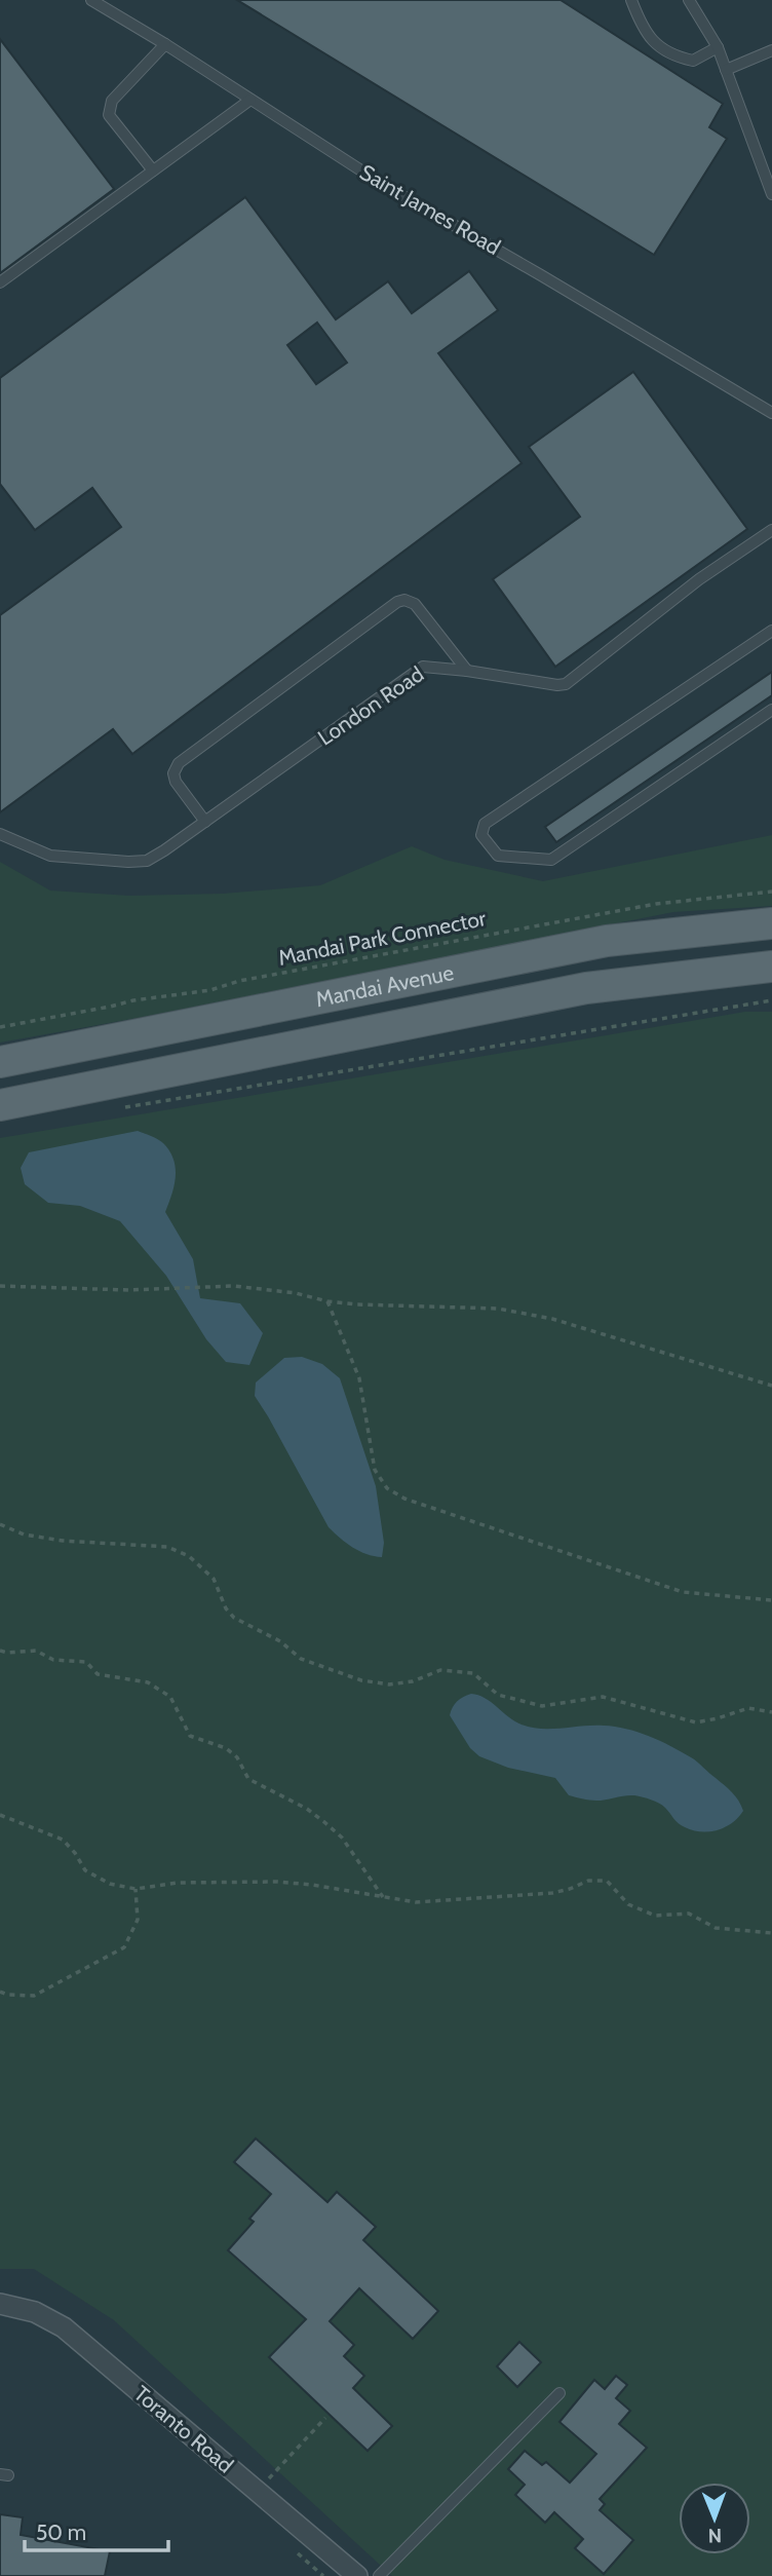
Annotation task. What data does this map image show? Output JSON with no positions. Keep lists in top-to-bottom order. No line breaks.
{"streets":{"main road":["Mandai Avenue"],"street":["Toranto Road"],"lane":["Saint James Road","London Road"],"path":["Mandai Park Connector"]},"scale_bar":"50 m","north":"bottom"}
